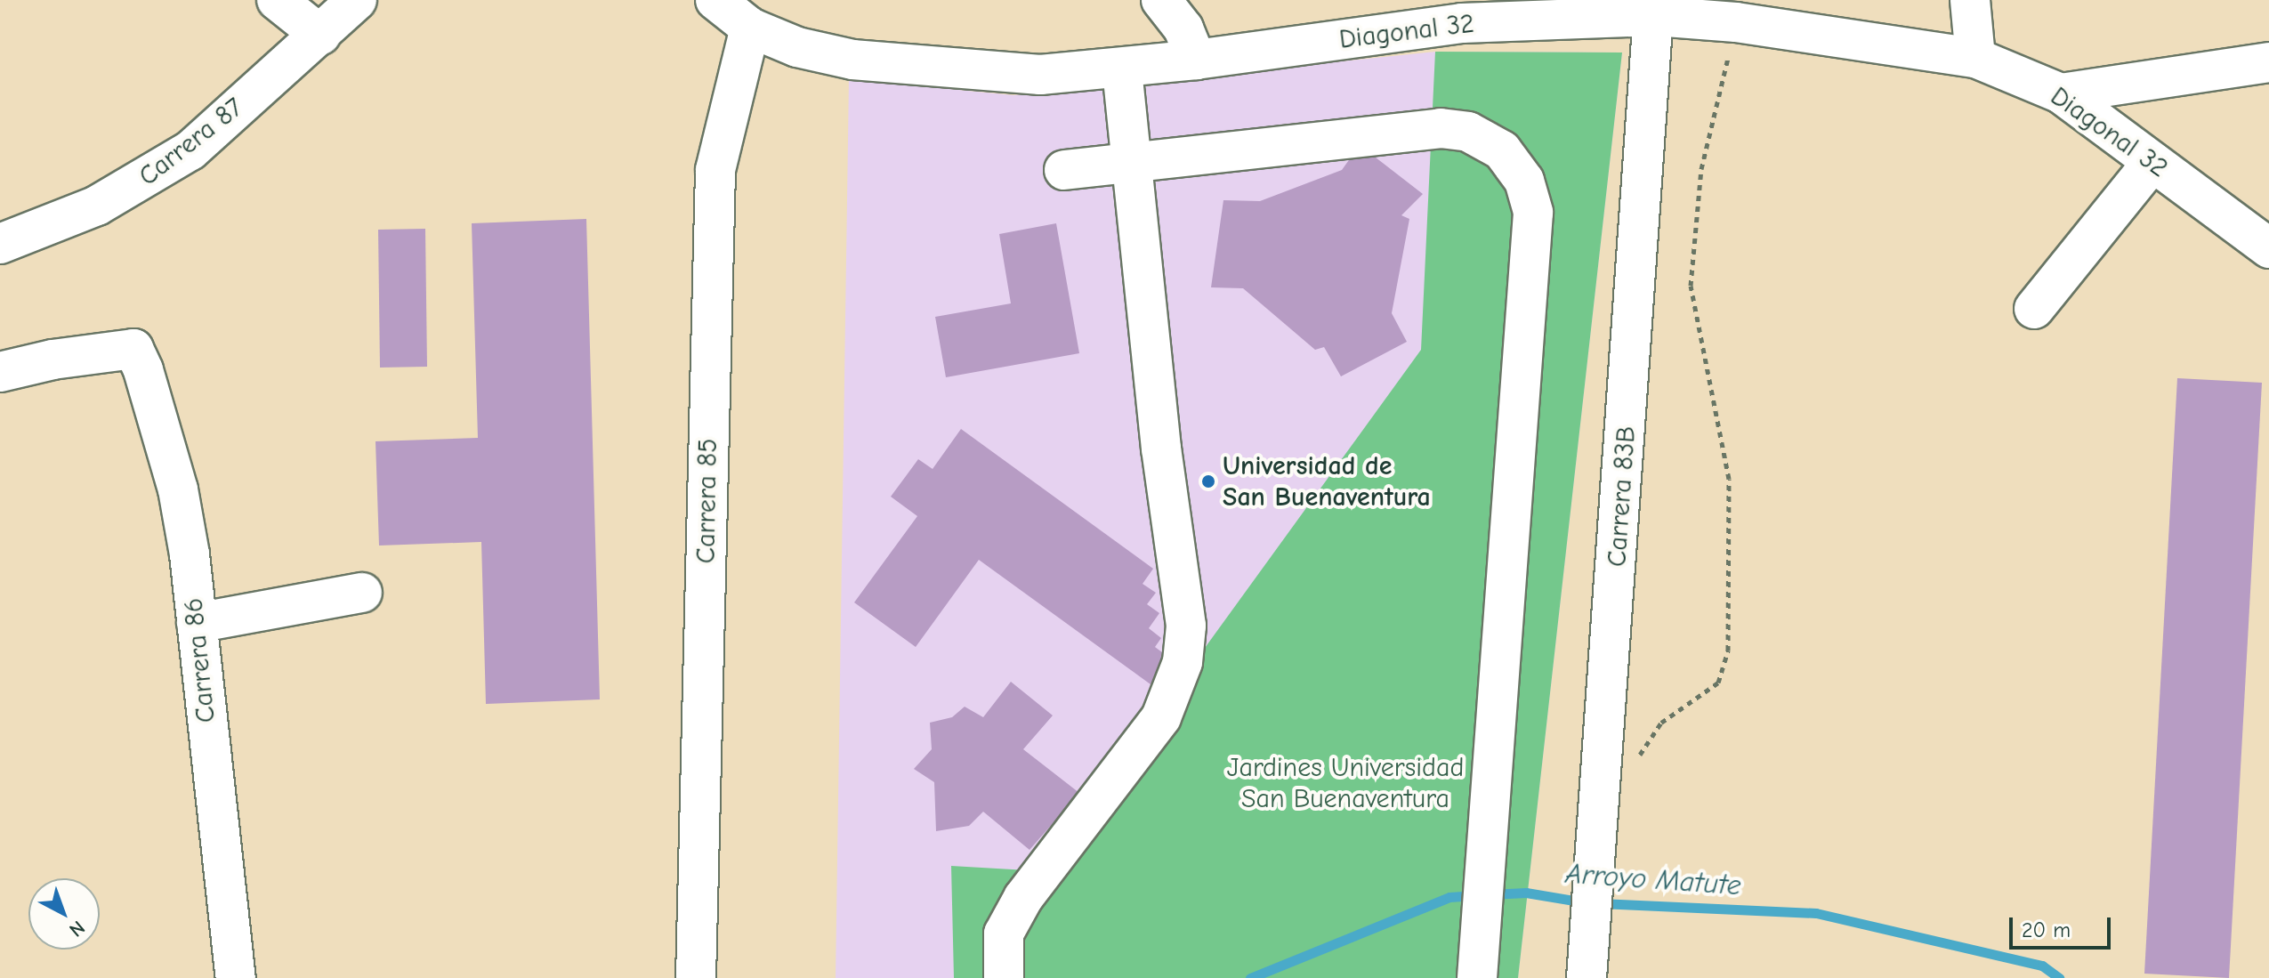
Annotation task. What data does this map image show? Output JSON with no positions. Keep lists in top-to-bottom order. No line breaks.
{"streets":{"street":["Diagonal 32","Carrera 87","Carrera 83B","Carrera 85","Carrera 86"]},"crossings":[["Diagonal 32","Carrera 83B"],["Diagonal 32","Carrera 85"]],"water":["Arroyo Matute"],"parks":["Jardines Universidad San Buenaventura"],"places":["Universidad de San Buenaventura"],"scale_bar":"20 m","north":"bottom right"}
